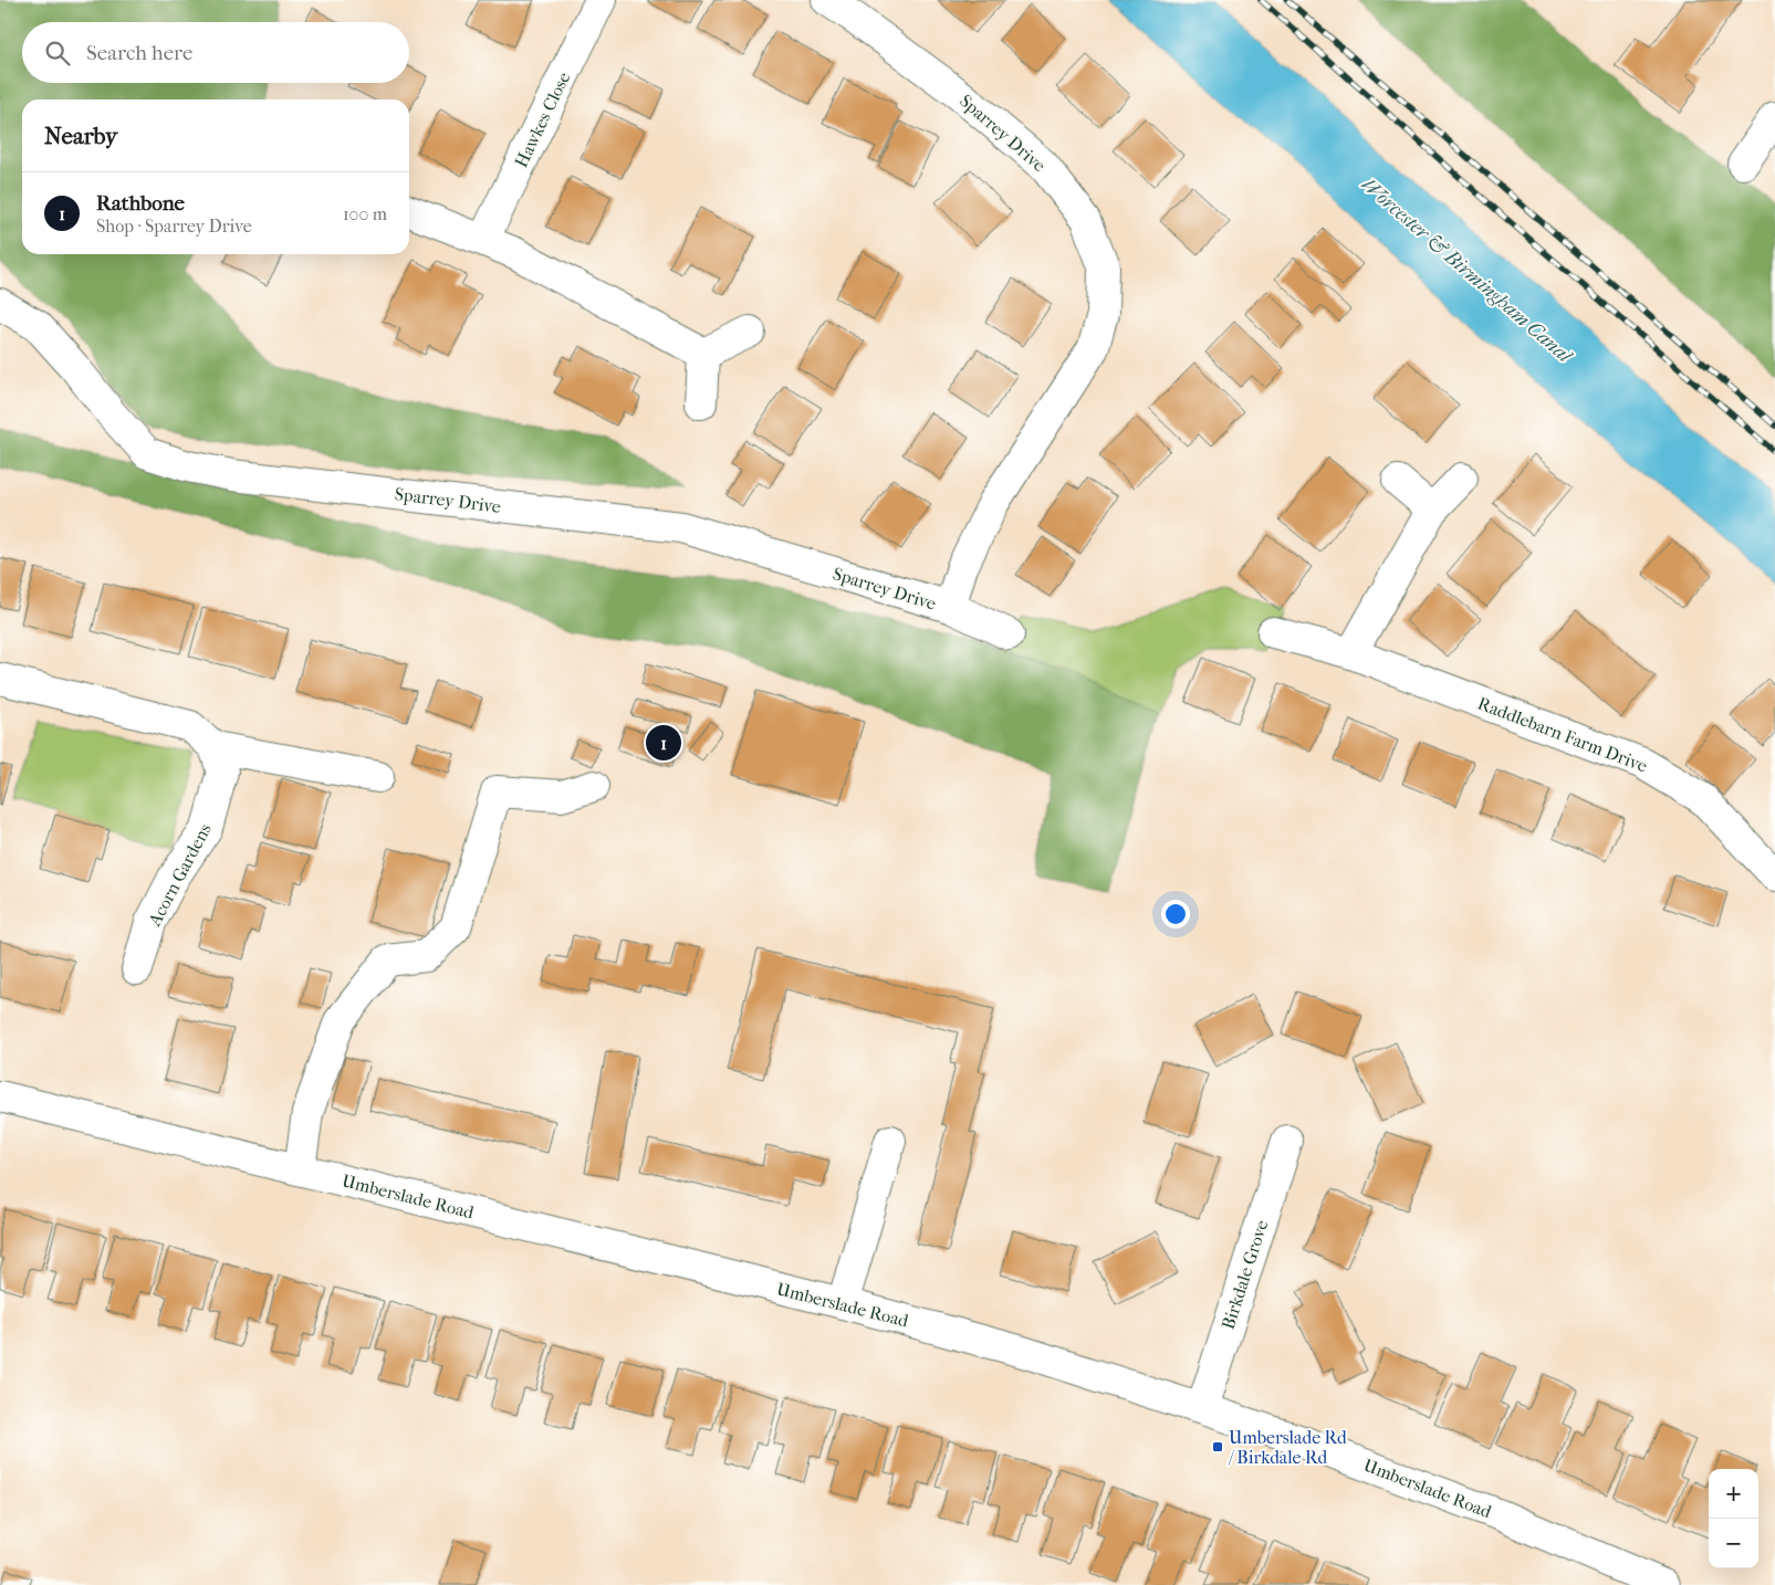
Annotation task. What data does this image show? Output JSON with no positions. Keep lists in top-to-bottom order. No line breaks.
{"streets":{"street":["Hawkes Close","Sparrey Drive","Raddlebarn Farm Drive","Acorn Gardens","Umberslade Road","Birkdale Grove"]},"crossings":[["Umberslade Road","Birkdale Grove"]],"water":["Worcester & Birmingham Canal"],"places":{"transit":["Umberslade Rd / Birkdale Rd"]},"page":{"search":"Search here","heading":"Nearby","list":[{"mark":"1","name":"Rathbone","note":"Shop · Sparrey Drive","value":"100 m"}],"pins":"1","map_buttons":["+","−"]}}
